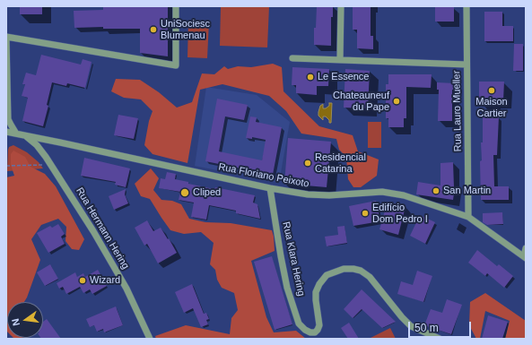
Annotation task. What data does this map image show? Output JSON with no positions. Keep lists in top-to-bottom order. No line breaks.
{"streets":{"street":["Rua Lauro Mueller","Rua Floriano Peixoto","Rua Hermann Hering","Rua Klara Hering"]},"crossings":[["Rua Lauro Mueller","Rua Floriano Peixoto"],["Rua Floriano Peixoto","Rua Hermann Hering"],["Rua Floriano Peixoto","Rua Klara Hering"]],"places":["UniSociesc Blumenau","Le Essence","Maison Cartier","Chateauneuf du Pape","Residencial Catarina","San Martin","Cliped","Edifício Dom Pedro I","Wizard"],"scale_bar":"50 m","north":"left"}
